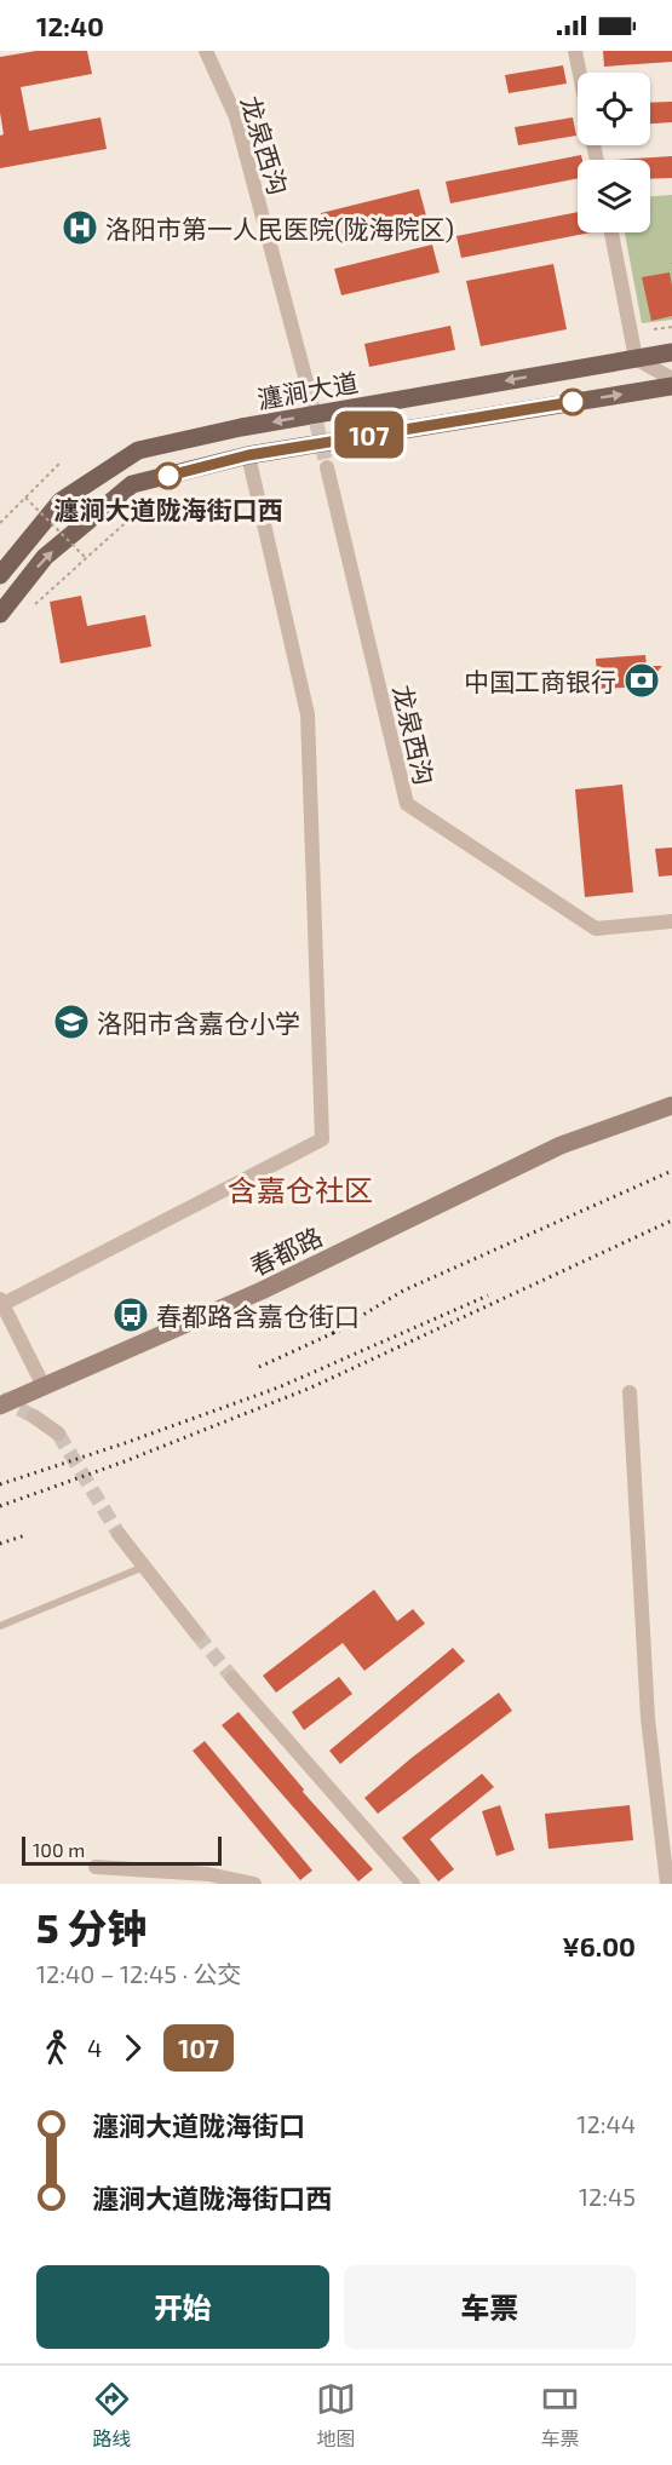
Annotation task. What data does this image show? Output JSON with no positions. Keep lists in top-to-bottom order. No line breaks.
{"streets":{"main road":["瀍涧大道","春都路"],"street":["龙泉西沟"]},"districts":["含嘉仓社区"],"places":{"hospital":["洛阳市第一人民医院(陇海院区)"],"other":["瀍涧大道陇海街口西"],"bank":["中国工商银行"],"school or university":["洛阳市含嘉仓小学"],"bus stop":["春都路含嘉仓街口"]},"lines":["bus line 107"],"scale_bar":"100 m","page":{"status":"12:40","on_map":"107","scale":"100 m","heading":["5 分钟","12:40 – 12:45 · 公交","¥6.00"],"legs":["4","107"],"list":[{"name":"瀍涧大道陇海街口","value":"12:44"},{"name":"瀍涧大道陇海街口西","value":"12:45"}],"buttons":["开始","车票"],"tabs":["路线","地图","车票"]}}
